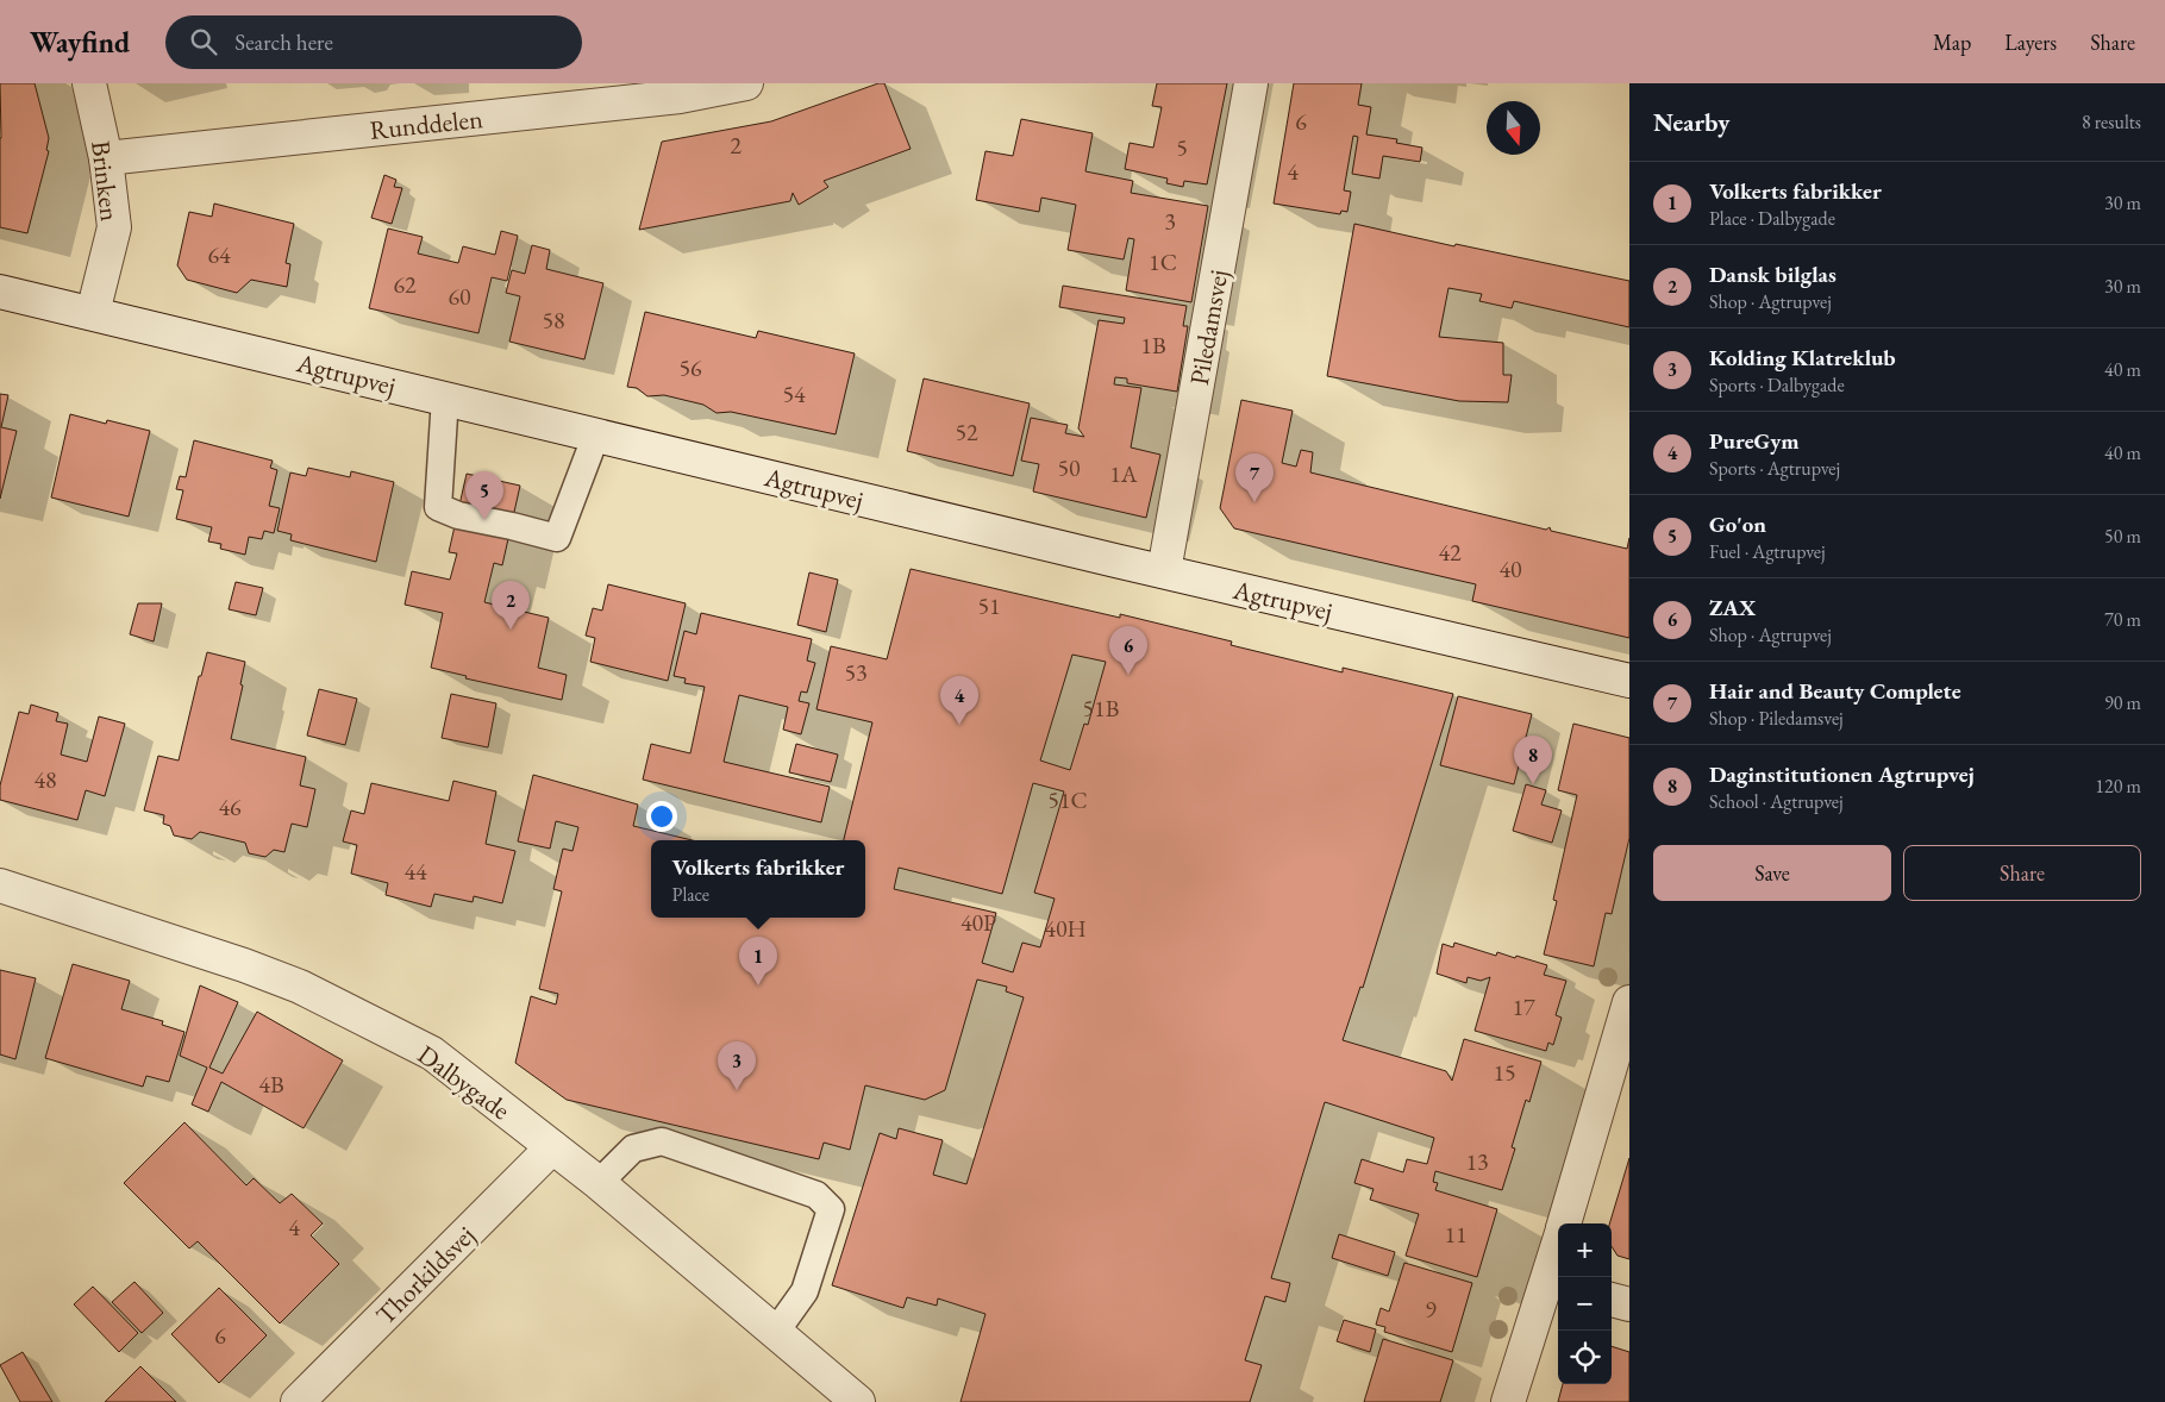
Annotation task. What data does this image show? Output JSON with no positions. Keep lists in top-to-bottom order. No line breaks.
{"streets":{"street":["Runddelen","Brinken","Piledamsvej","Agtrupvej","Dalbygade","Thorkildsvej"]},"crossings":[["Runddelen","Brinken"],["Brinken","Agtrupvej"],["Piledamsvej","Agtrupvej"],["Dalbygade","Thorkildsvej"]],"house_numbers":["6","2","5","4","3","64","1C","62","60","58","1B","56","54","52","50","1A","42","40","51","53","51B","48","51C","46","44","40P","40H","17","15","4B","13","4","11","9","6"],"north":"bottom","page":{"header":"Wayfind","search":"Search here","nav":["Map","Layers","Share"],"heading":["Nearby","8 results"],"list":[{"mark":"1","name":"Volkerts fabrikker","note":"Place · Dalbygade","value":"30 m"},{"mark":"2","name":"Dansk bilglas","note":"Shop · Agtrupvej","value":"30 m"},{"mark":"3","name":"Kolding Klatreklub","note":"Sports · Dalbygade","value":"40 m"},{"mark":"4","name":"PureGym","note":"Sports · Agtrupvej","value":"40 m"},{"mark":"5","name":"Go'on","note":"Fuel · Agtrupvej","value":"50 m"},{"mark":"6","name":"ZAX","note":"Shop · Agtrupvej","value":"70 m"},{"mark":"7","name":"Hair and Beauty Complete","note":"Shop · Piledamsvej","value":"90 m"},{"mark":"8","name":"Daginstitutionen Agtrupvej","note":"School · Agtrupvej","value":"120 m"}],"pins":["7","5","2","6","4","8","1","3"],"buttons":["Save","Share"],"popup":["Volkerts fabrikker","Place"],"map_buttons":["+","−"]}}
